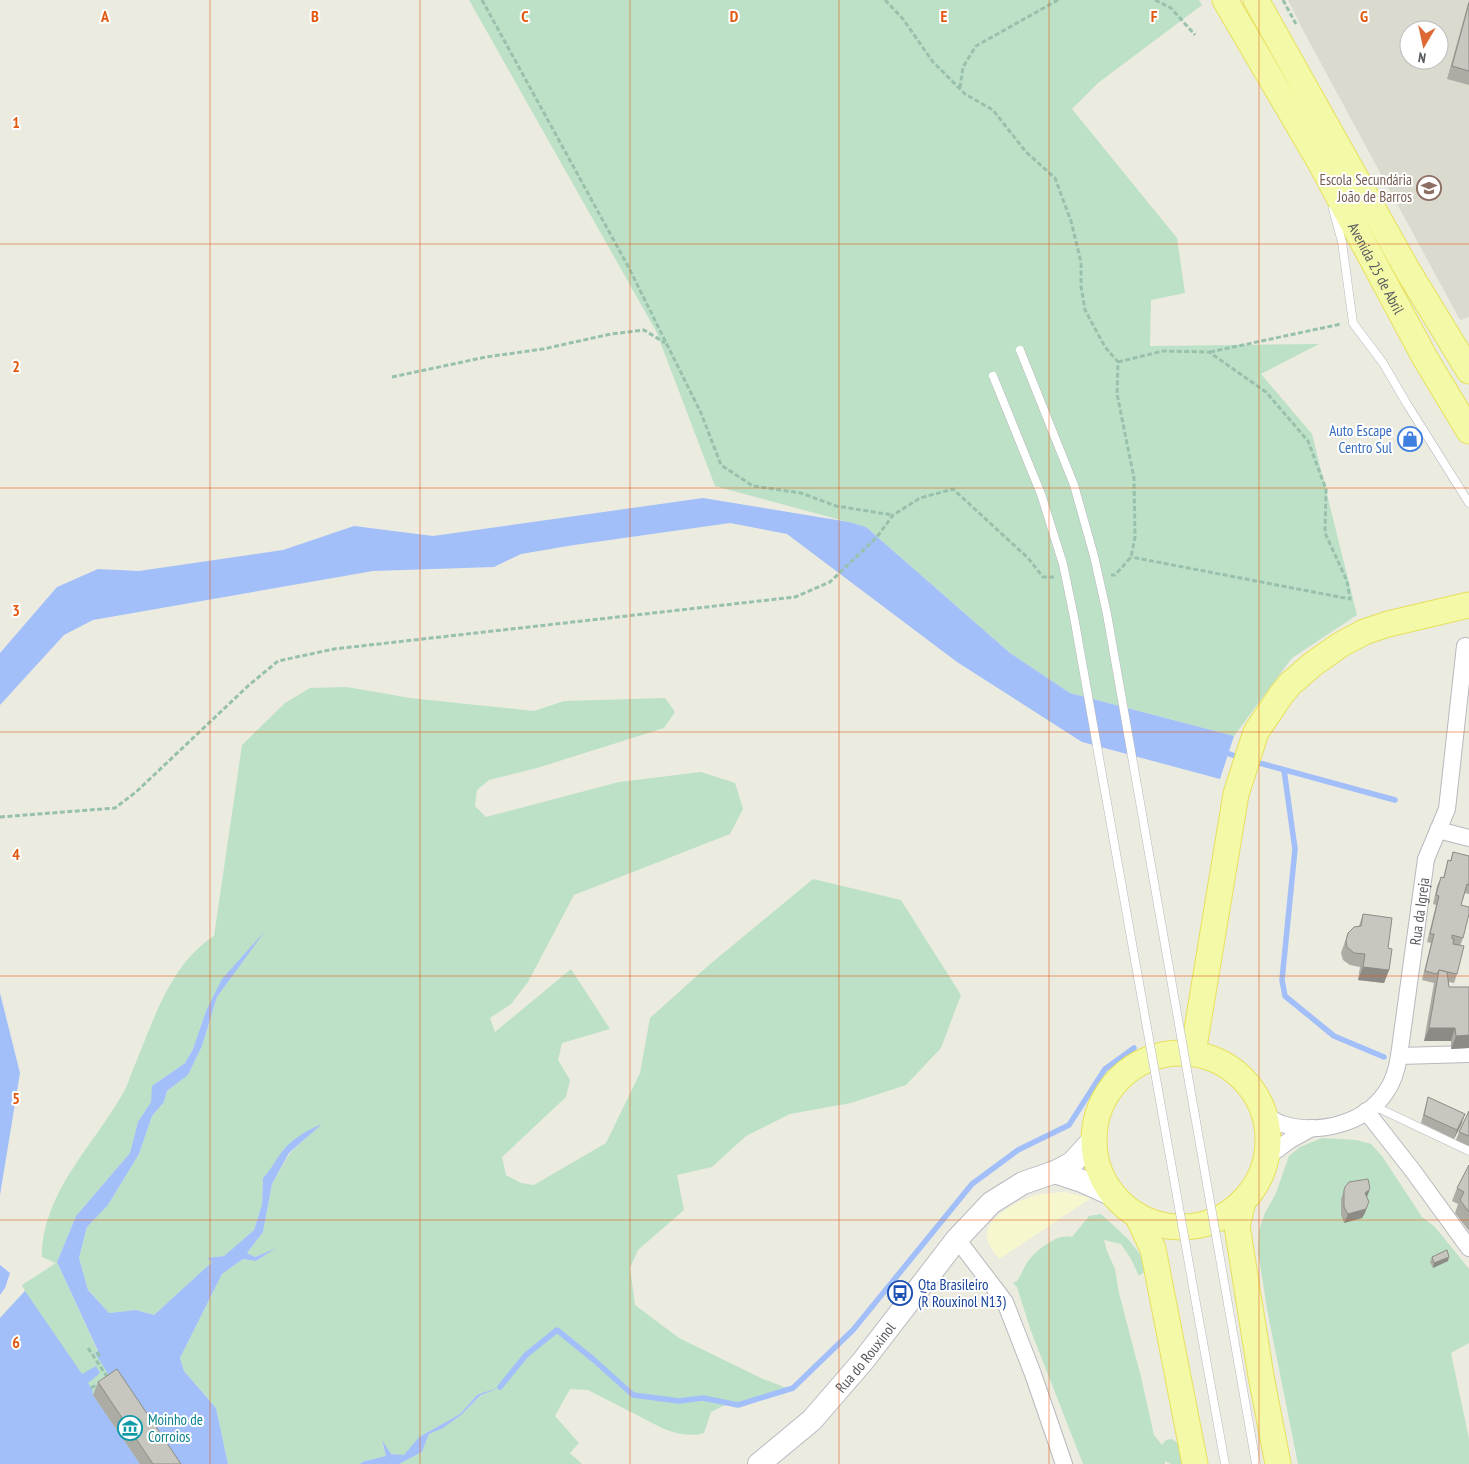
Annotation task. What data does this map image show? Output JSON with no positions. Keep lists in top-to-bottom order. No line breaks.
{"streets":{"main road":["Avenida 25 de Abril","Rua do Rouxinol"],"street":["Rua da Igreja"]},"crossings":[["Rua da Igreja","Rua do Rouxinol"]],"places":{"school or university":["Escola Secundária João de Barros"],"shop":["Auto Escape Centro Sul"],"bus stop":["Qta Brasileiro (R Rouxinol N13)"],"museum":["Moinho de Corroios"]},"north":"bottom","grid":{"columns":["A","B","C","D","E","F","G"],"rows":["1","2","3","4","5","6"]}}
